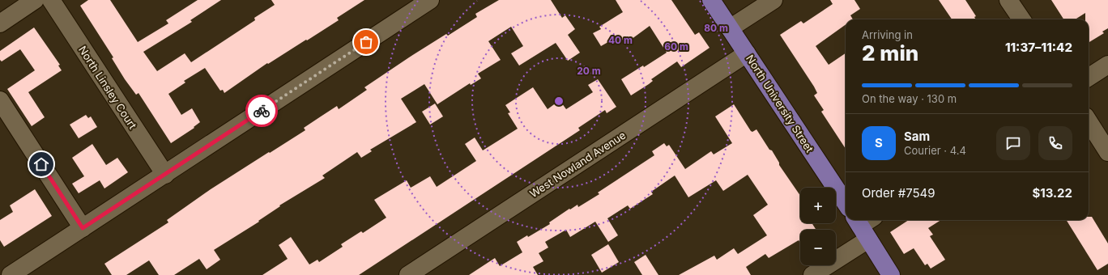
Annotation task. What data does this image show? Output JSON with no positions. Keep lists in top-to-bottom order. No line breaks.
{"streets":{"main road":["North University Street"],"street":["North Linsley Court","West Nowland Avenue"]},"crossings":[["North University Street","West Nowland Avenue"]],"page":{"heading":["2 min","Arriving in","11:37–11:42"],"panel":["Sam","Courier · 4.4","Order #7549","$13.22"],"bar":"On the way · 130 m","round":"S","map_buttons":["+","−"]},"rings":["80 m","40 m","60 m","20 m"]}
